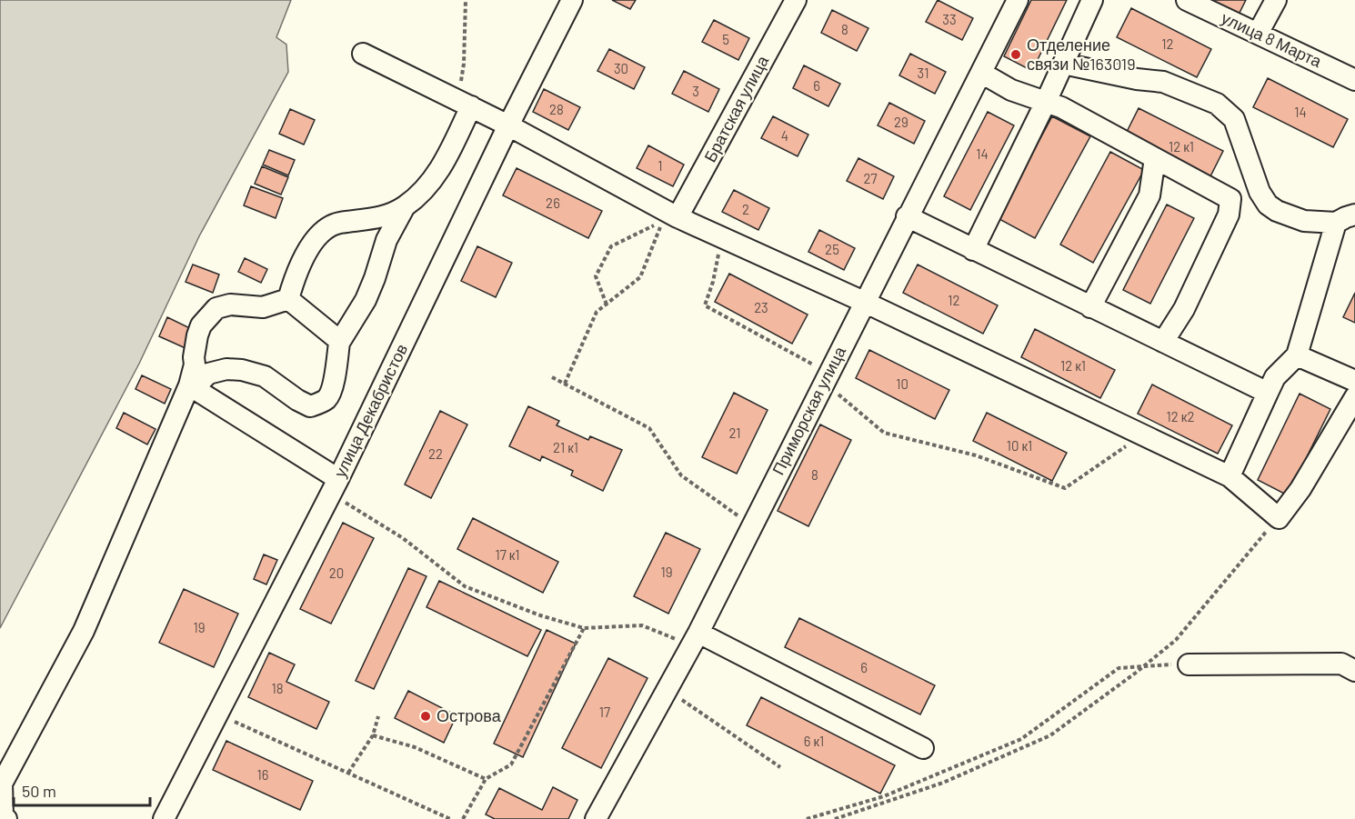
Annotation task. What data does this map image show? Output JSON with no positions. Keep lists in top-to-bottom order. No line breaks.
{"streets":{"street":["улица 8 Марта","Братская улица","улица Декабристов","Приморская улица"]},"places":["Отделение связи №163019","Острова"],"house_numbers":["33","8","5","12","30","31","6","3","28","14","29","4","12 к1","14","1","27","26","2","25","12","23","12 к1","10","12 к2","21","10 к1","21 к1","22","8","17 к1","19","20","19","6","18","17","6 к1","16"],"scale_bar":"50 m"}
